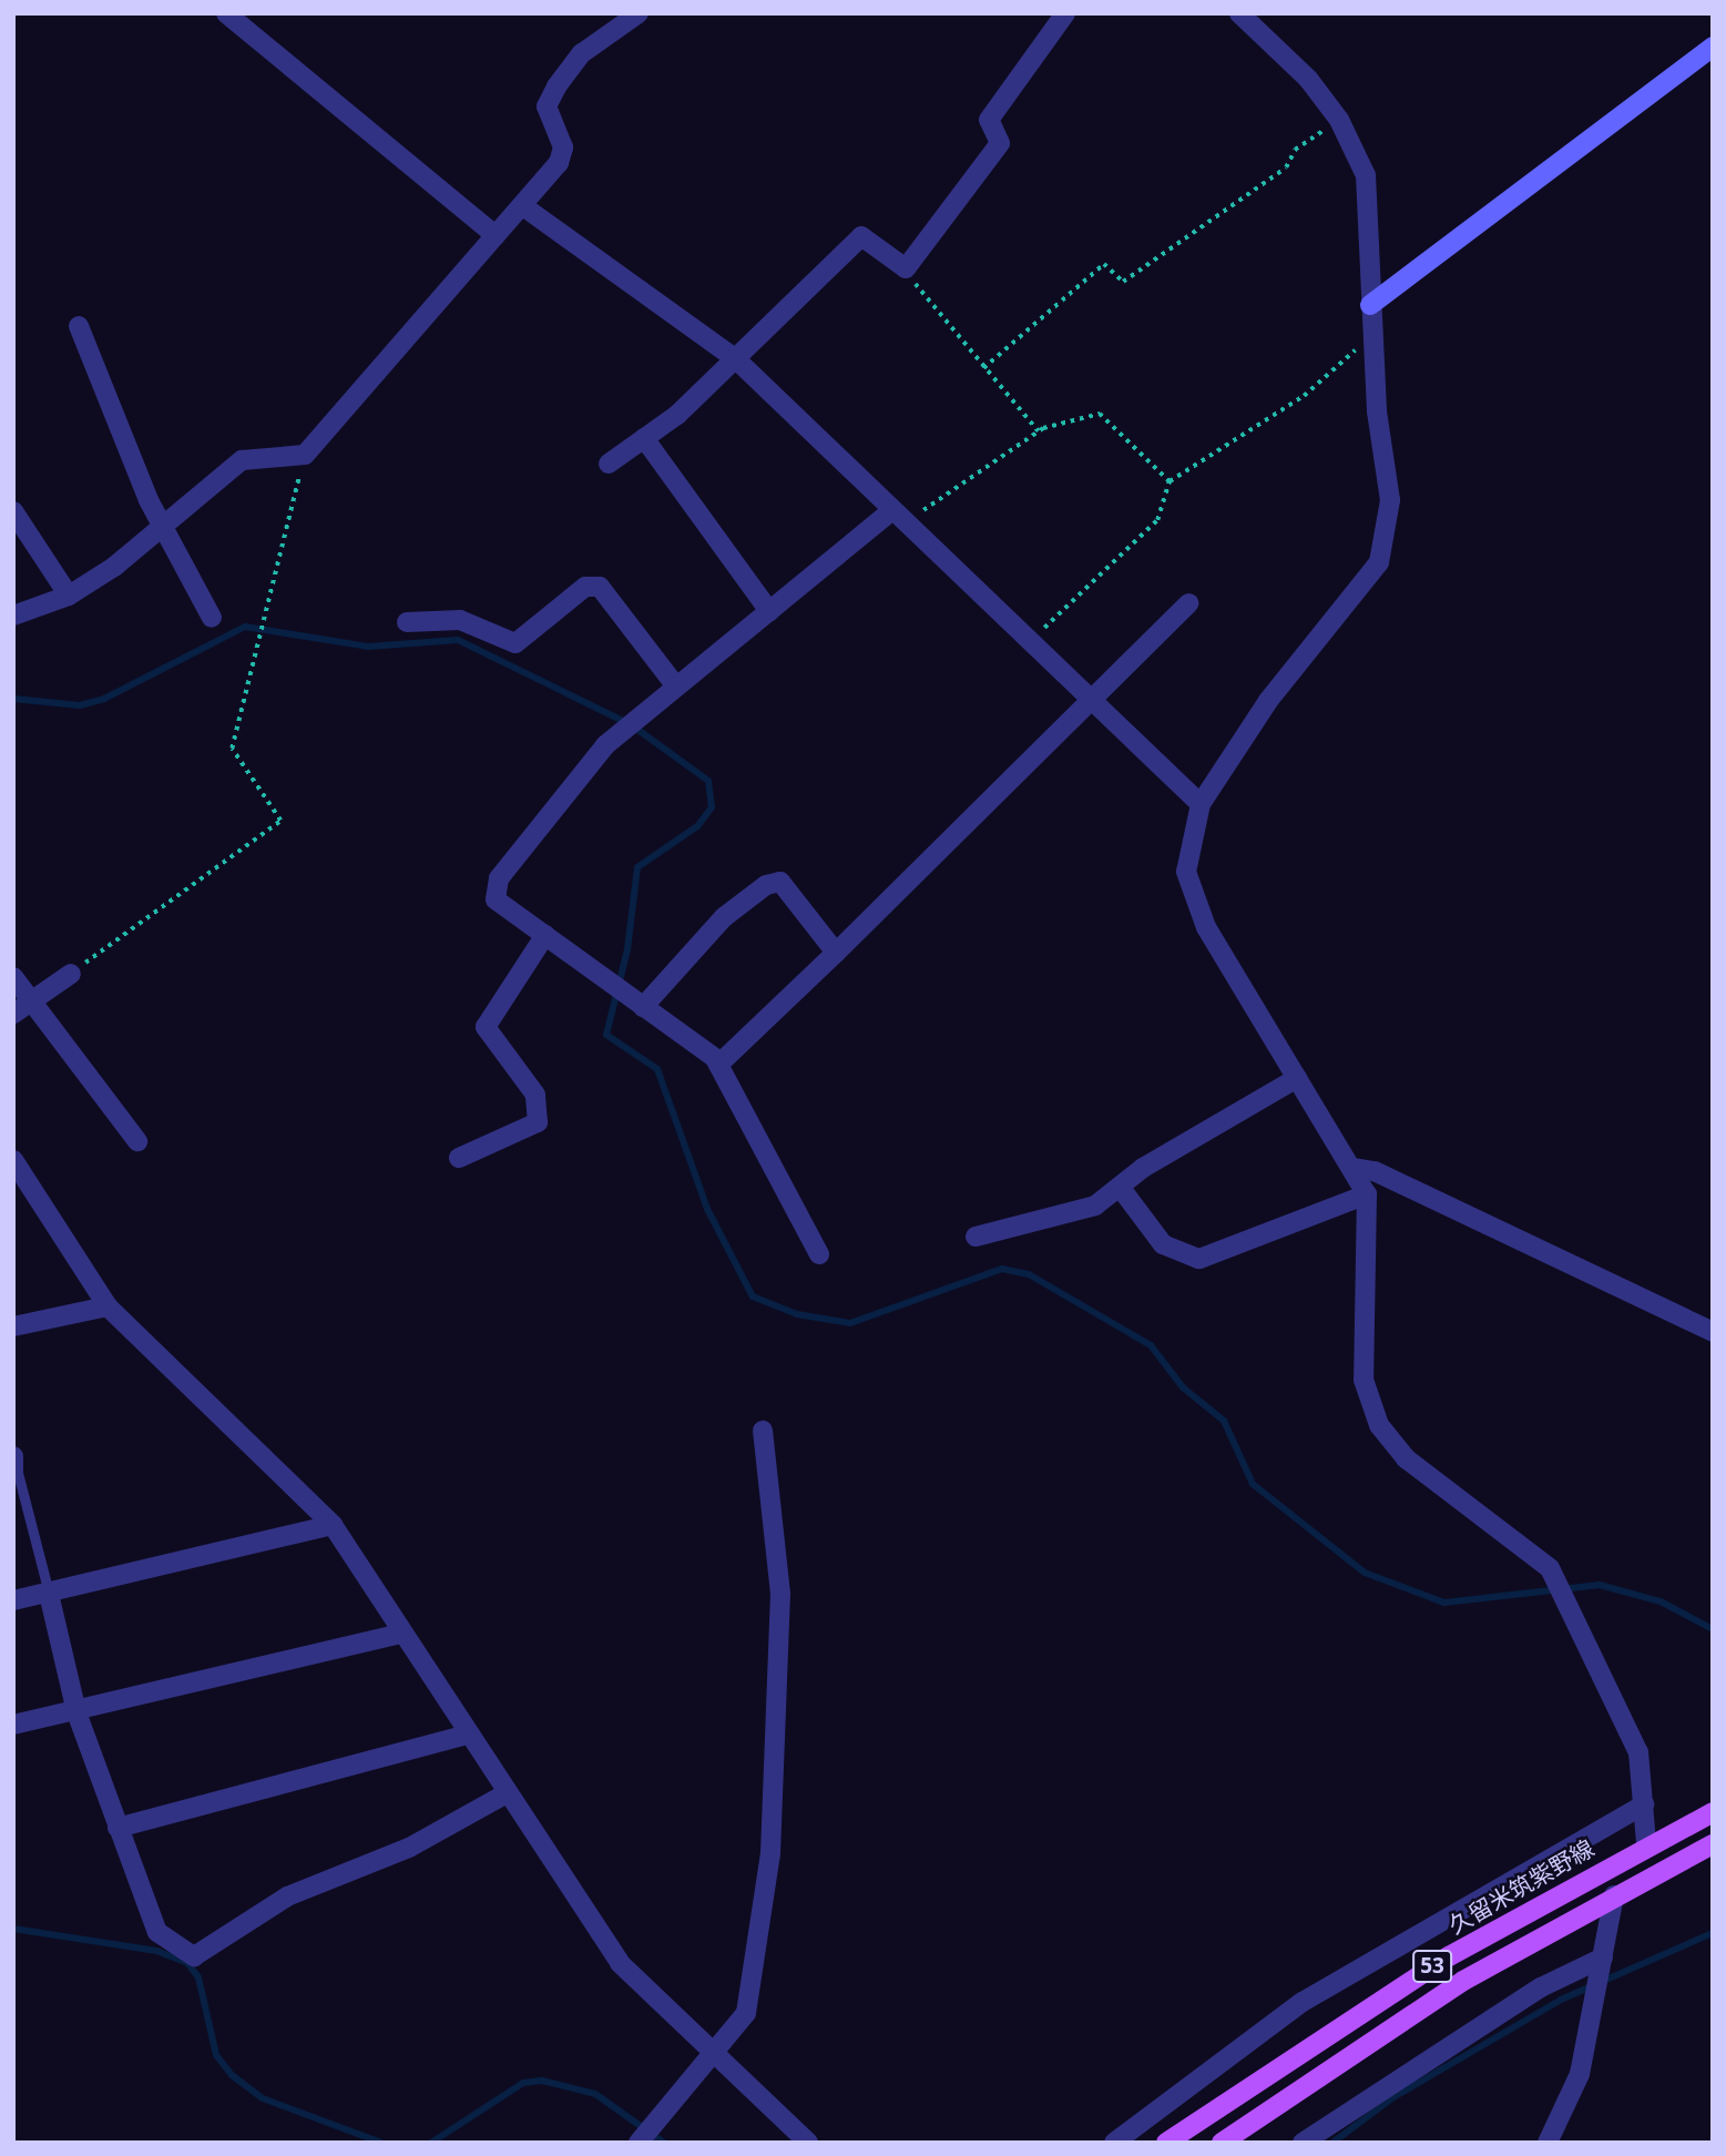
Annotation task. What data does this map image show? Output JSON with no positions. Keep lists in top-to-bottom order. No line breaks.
{"streets":{"main road":["久留米筑紫野線","53"]}}
